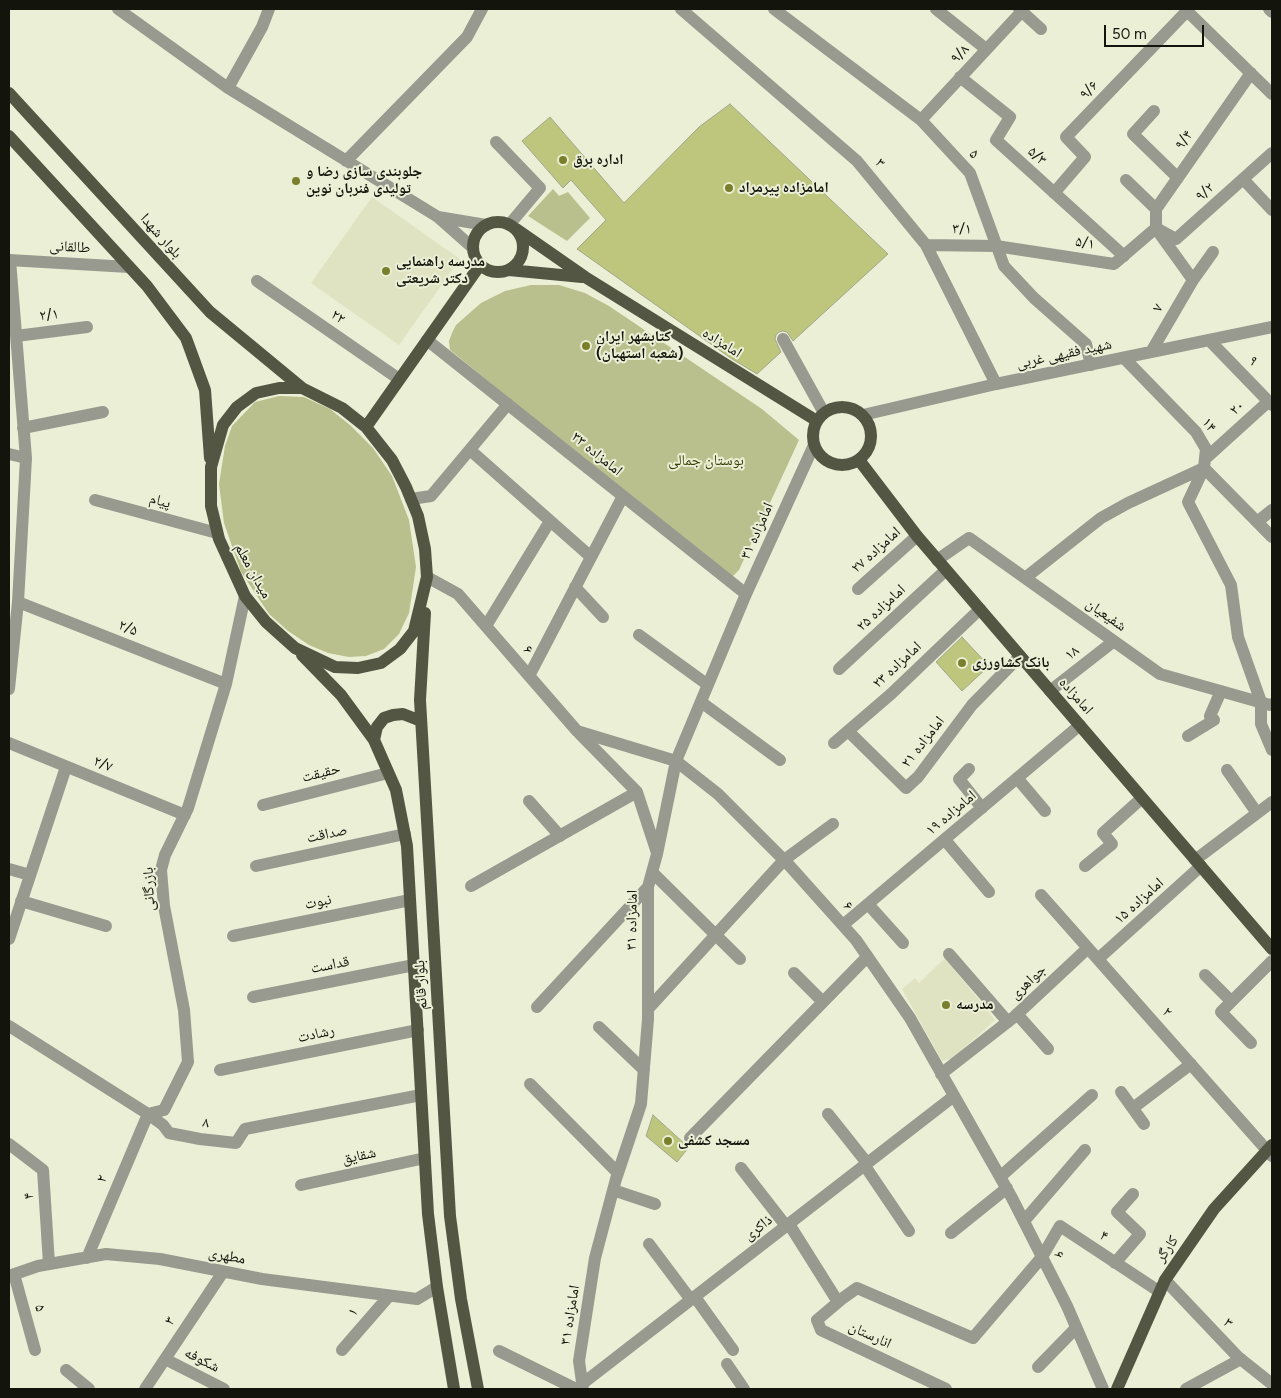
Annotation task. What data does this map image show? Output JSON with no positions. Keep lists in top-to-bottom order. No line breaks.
{"streets":{"main road":["بلوار شهدا","امامزاده","میدان معلم","بلوار قائم","کارگر"],"street":["۹/۸","۹/۶","۹/۴","۵","۵/۳","۳","۹/۲","۳/۱","۵/۱","طالقانی","۷","۲/۱","۲۲","شهید فقیهی غربی","۹","۲۰","۱۴","امامزاده ۳۳","پیام","امامزاده ۳۱","امامزاده ۲۷","امامزاده ۲۵","شفیعیان","۲/۵","۶","۱۸","امامزاده ۲۳","امامزاده ۲۱","۲/۷","حقیقت","امامزاده ۱۹","صداقت","بازرگانی","امامزاده ۱۵","نبوت","قداست","جواهری","۲","رشادت","۸","شقایق","۴","ذاکری","مطهری","۱","انارستان","شکوفه"]},"crossings":[["۹/۸","۵"],["۹/۸","۵/۳"],["۹/۶","۵/۳"],["۵","۳/۱"],["۵","۵/۱"],["۵","شهید فقیهی غربی"],["۵","مطهری"],["۵/۳","۵/۱"],["۳","۳/۱"],["۳","شهید فقیهی غربی"],["۳","کارگر"],["۳","مطهری"],["۳","شکوفه"],["۹/۲","۵/۱"],["۳/۱","۵/۱"],["بلوار شهدا","میدان معلم"],["۷","شهید فقیهی غربی"],["امامزاده","شهید فقیهی غربی"],["امامزاده","امامزاده ۳۱"],["امامزاده","امامزاده ۲۷"],["امامزاده","امامزاده ۲۵"],["امامزاده","شفیعیان"],["امامزاده","۱۸"],["امامزاده","امامزاده ۲۳"],["امامزاده","امامزاده ۲۱"],["امامزاده","امامزاده ۱۹"],["امامزاده","امامزاده ۱۵"],["شهید فقیهی غربی","۹"],["شهید فقیهی غربی","۱۴"],["شهید فقیهی غربی","امامزاده ۳۱"],["۹","۲۰"],["۲۰","۱۴"],["امامزاده ۳۳","امامزاده ۳۱"],["پیام","میدان معلم"],["امامزاده ۳۱","۶"],["امامزاده ۳۱","ذاکری"],["میدان معلم","۶"],["میدان معلم","بازرگانی"],["میدان معلم","بلوار قائم"],["شفیعیان","۱۸"],["۲/۵","بازرگانی"],["۶","امامزاده ۱۹"],["۶","جواهری"],["۶","بلوار قائم"],["۶","۴"],["۶","ذاکری"],["امامزاده ۲۳","امامزاده ۲۱"],["۲/۷","بازرگانی"],["حقیقت","بلوار قائم"],["صداقت","بلوار قائم"],["بازرگانی","۲"],["بازرگانی","۸"],["امامزاده ۱۵","۲"],["نبوت","بلوار قائم"],["قداست","بلوار قائم"],["جواهری","۲"],["بلوار قائم","رشادت"],["بلوار قائم","۸"],["بلوار قائم","شقایق"],["بلوار قائم","مطهری"],["۲","۸"],["۲","کارگر"],["۲","مطهری"],["۴","کارگر"],["۴","مطهری"],["مطهری","۱"]],"parks":["بوستان جمالی"],"places":["اداره برق","جلوبندی سازی رضا و تولیدی فنربان نوین","امامزاده پیرمراد","مدرسه راهنمایی دکتر شریعتی","کتابشهر ایران (شعبه استهبان)","بانک کشاورزی","مدرسه","مسجد کشفی"],"scale_bar":"50 m"}
